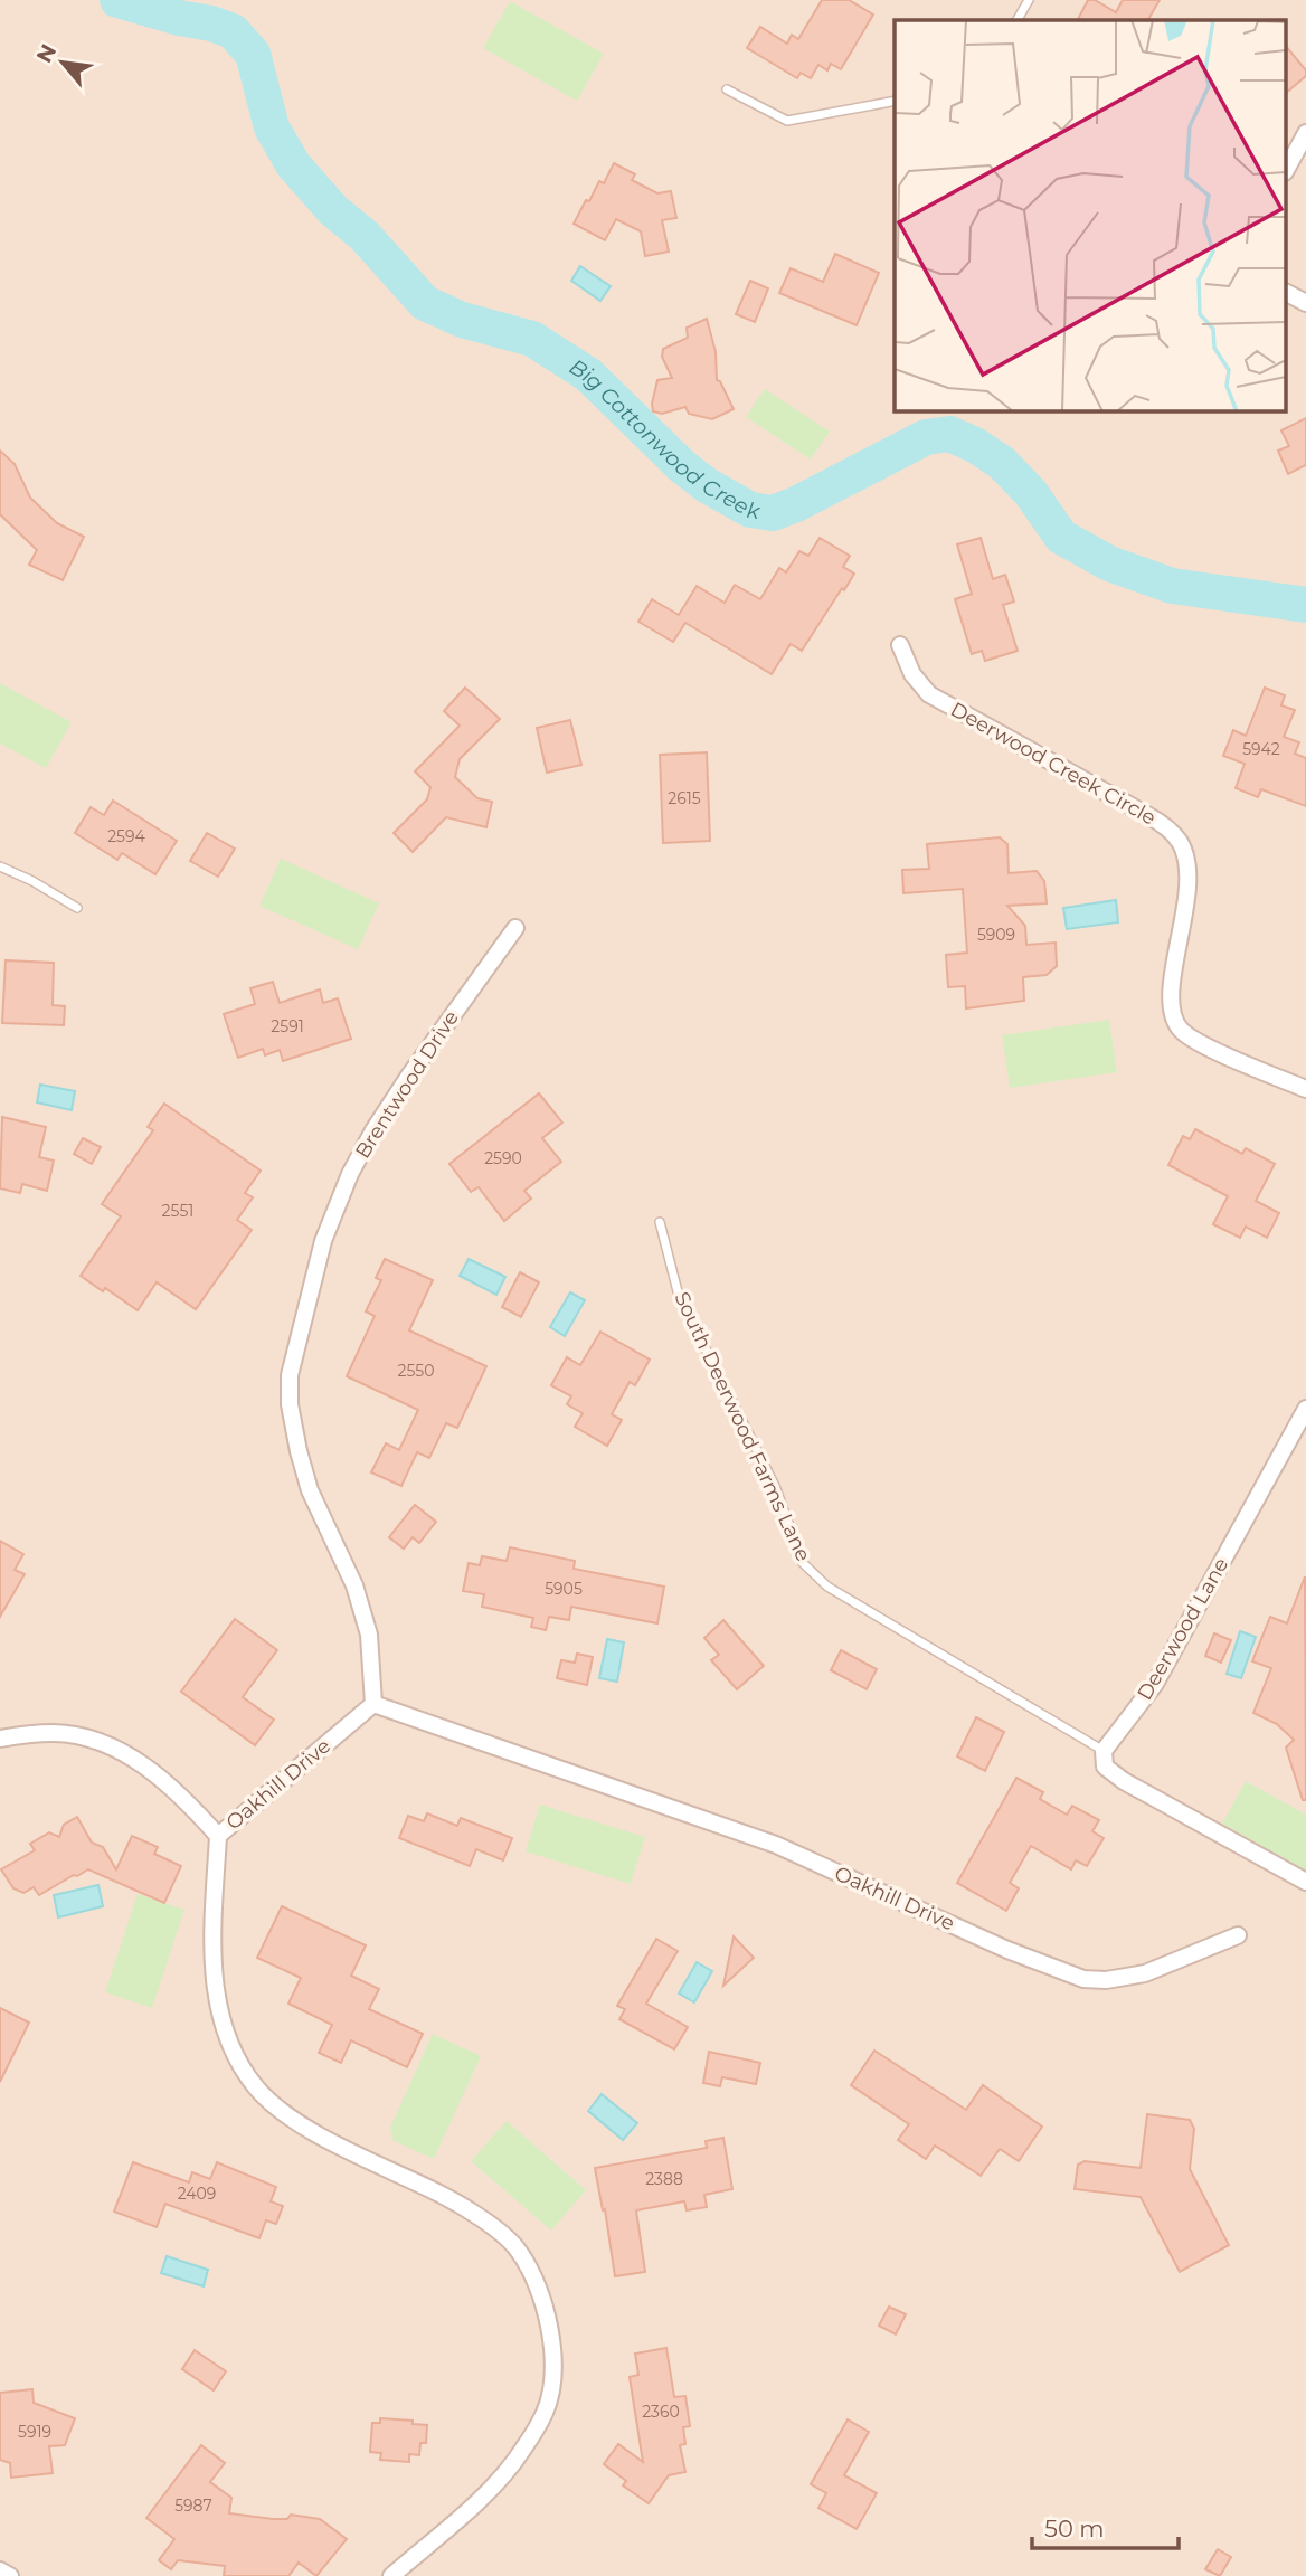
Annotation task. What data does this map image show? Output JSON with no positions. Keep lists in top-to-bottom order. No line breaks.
{"streets":{"street":["Deerwood Creek Circle","Brentwood Drive","Deerwood Lane","Oakhill Drive"],"lane":["South Deerwood Farms Lane"]},"crossings":[["Brentwood Drive","Oakhill Drive"],["South Deerwood Farms Lane","Deerwood Lane"]],"water":["Big Cottonwood Creek"],"house_numbers":["5942","2615","2594","5909","2591","2590","2551","2550","5905","2388","2409","2360","5919","5987"],"scale_bar":"50 m","north":"top left"}
